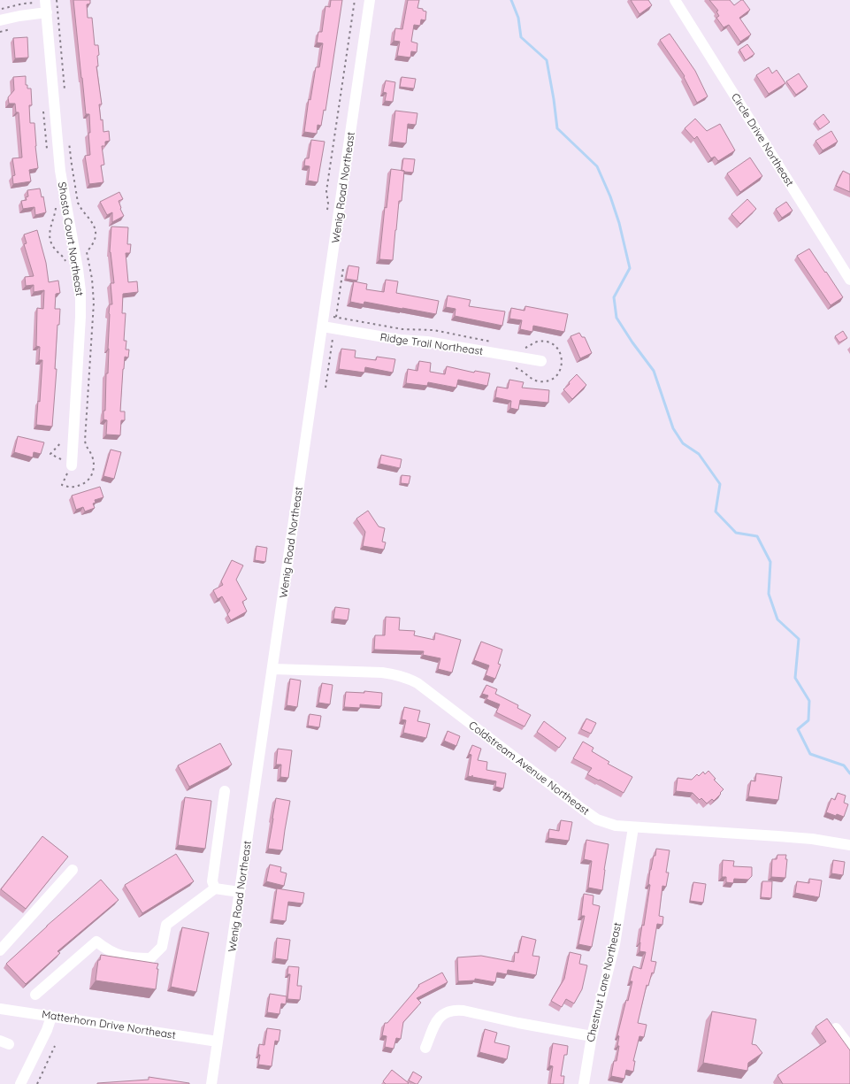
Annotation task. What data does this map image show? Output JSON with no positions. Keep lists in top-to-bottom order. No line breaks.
{"streets":{"street":["Circle Drive Northeast","Wenig Road Northeast","Shasta Court Northeast","Ridge Trail Northeast","Coldstream Avenue Northeast","Chestnut Lane Northeast","Matterhorn Drive Northeast"]},"crossings":[["Wenig Road Northeast","Ridge Trail Northeast"],["Wenig Road Northeast","Coldstream Avenue Northeast"],["Wenig Road Northeast","Matterhorn Drive Northeast"],["Coldstream Avenue Northeast","Chestnut Lane Northeast"]]}
